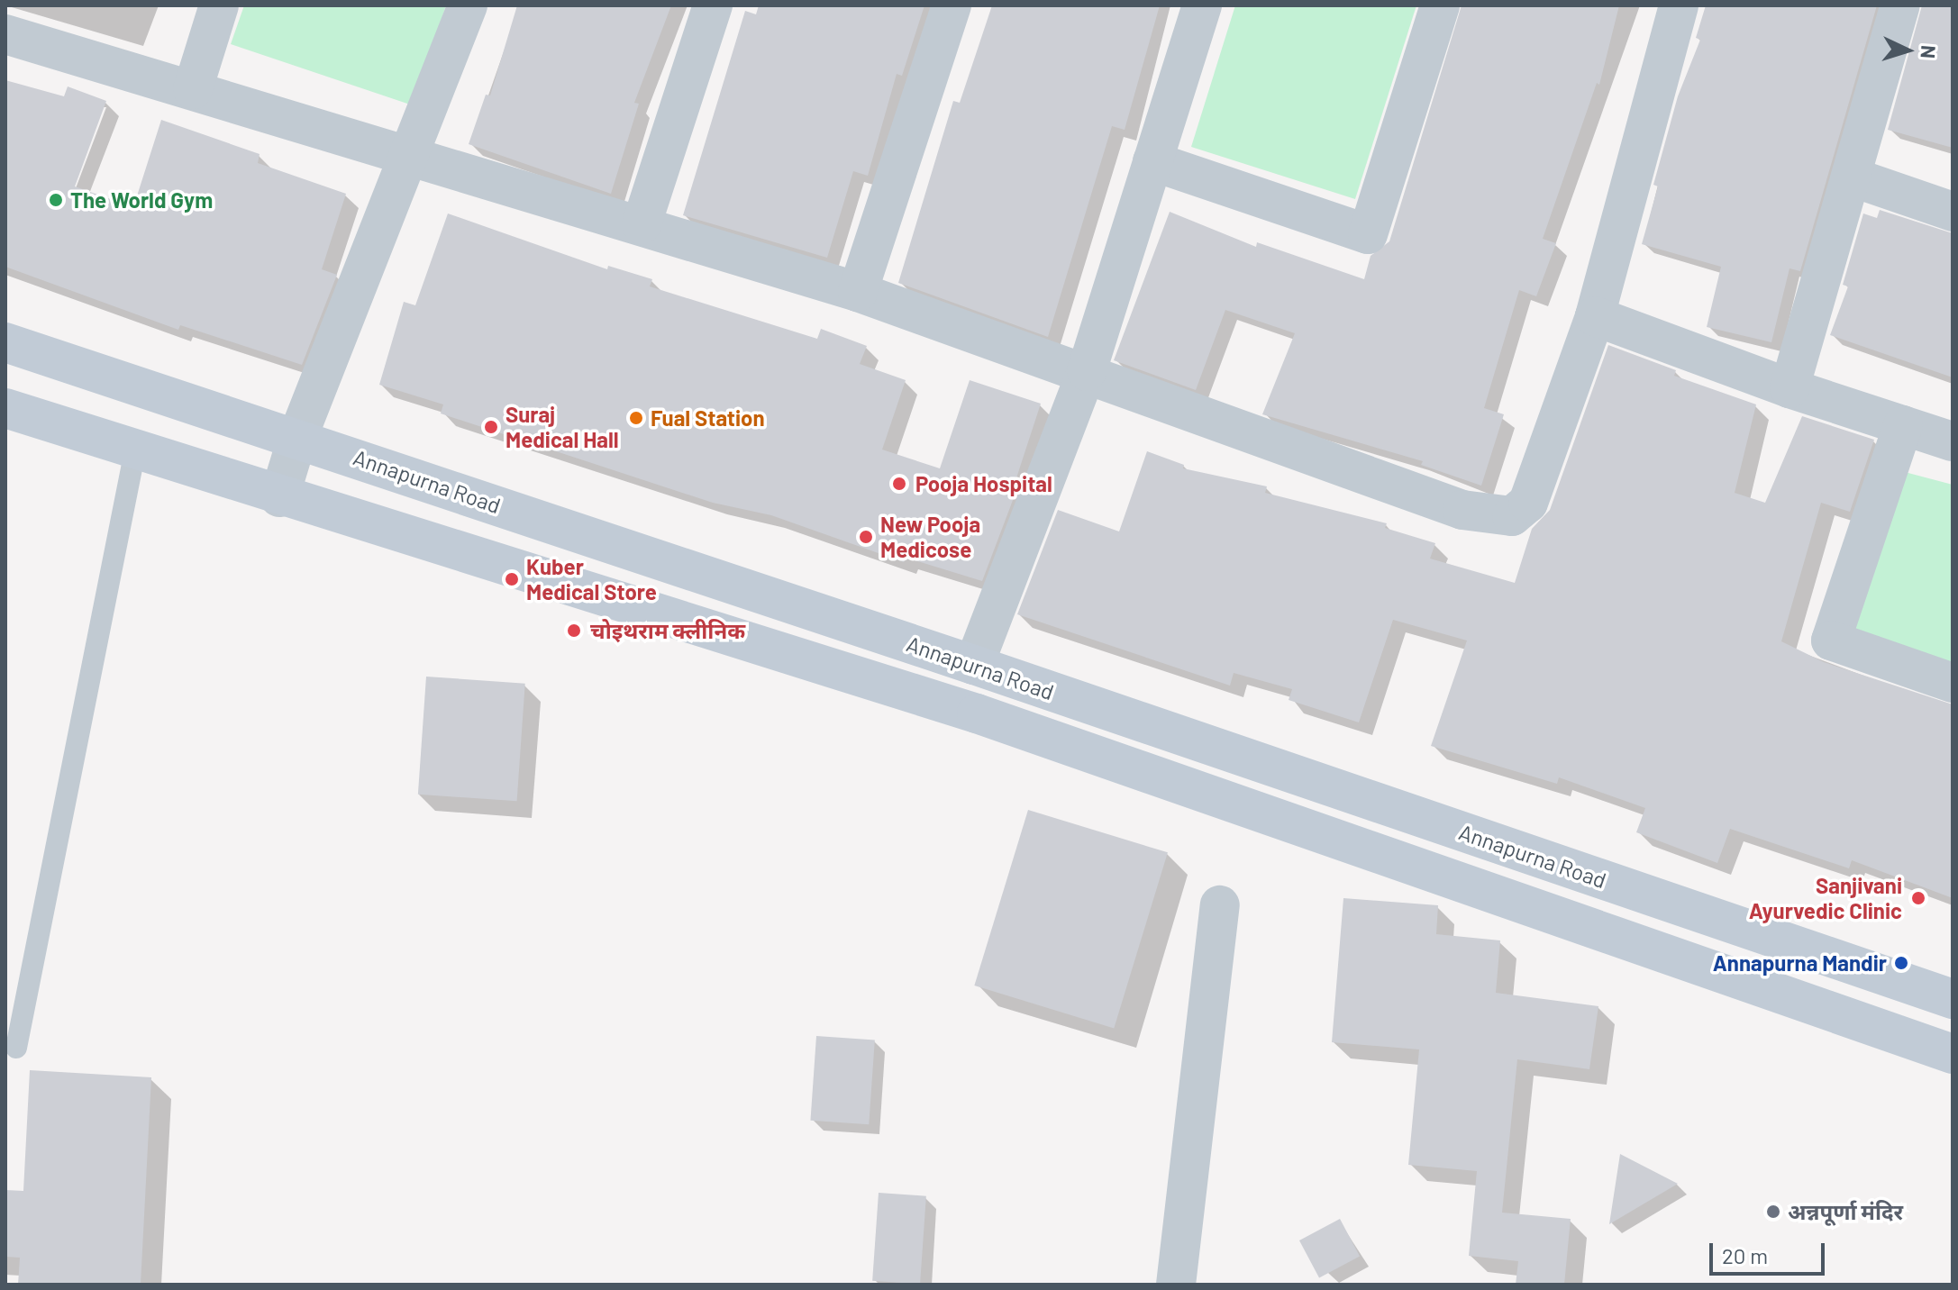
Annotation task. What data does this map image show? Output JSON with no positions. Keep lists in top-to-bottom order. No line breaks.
{"streets":{"main road":["Annapurna Road"]},"places":["The World Gym","Fual Station","Suraj Medical Hall","Pooja Hospital","New Pooja Medicose","Kuber Medical Store","चोइथराम क्लीनिक","Sanjivani Ayurvedic Clinic","Annapurna Mandir","अन्नपूर्णा मंदिर"],"scale_bar":"20 m","north":"right"}
